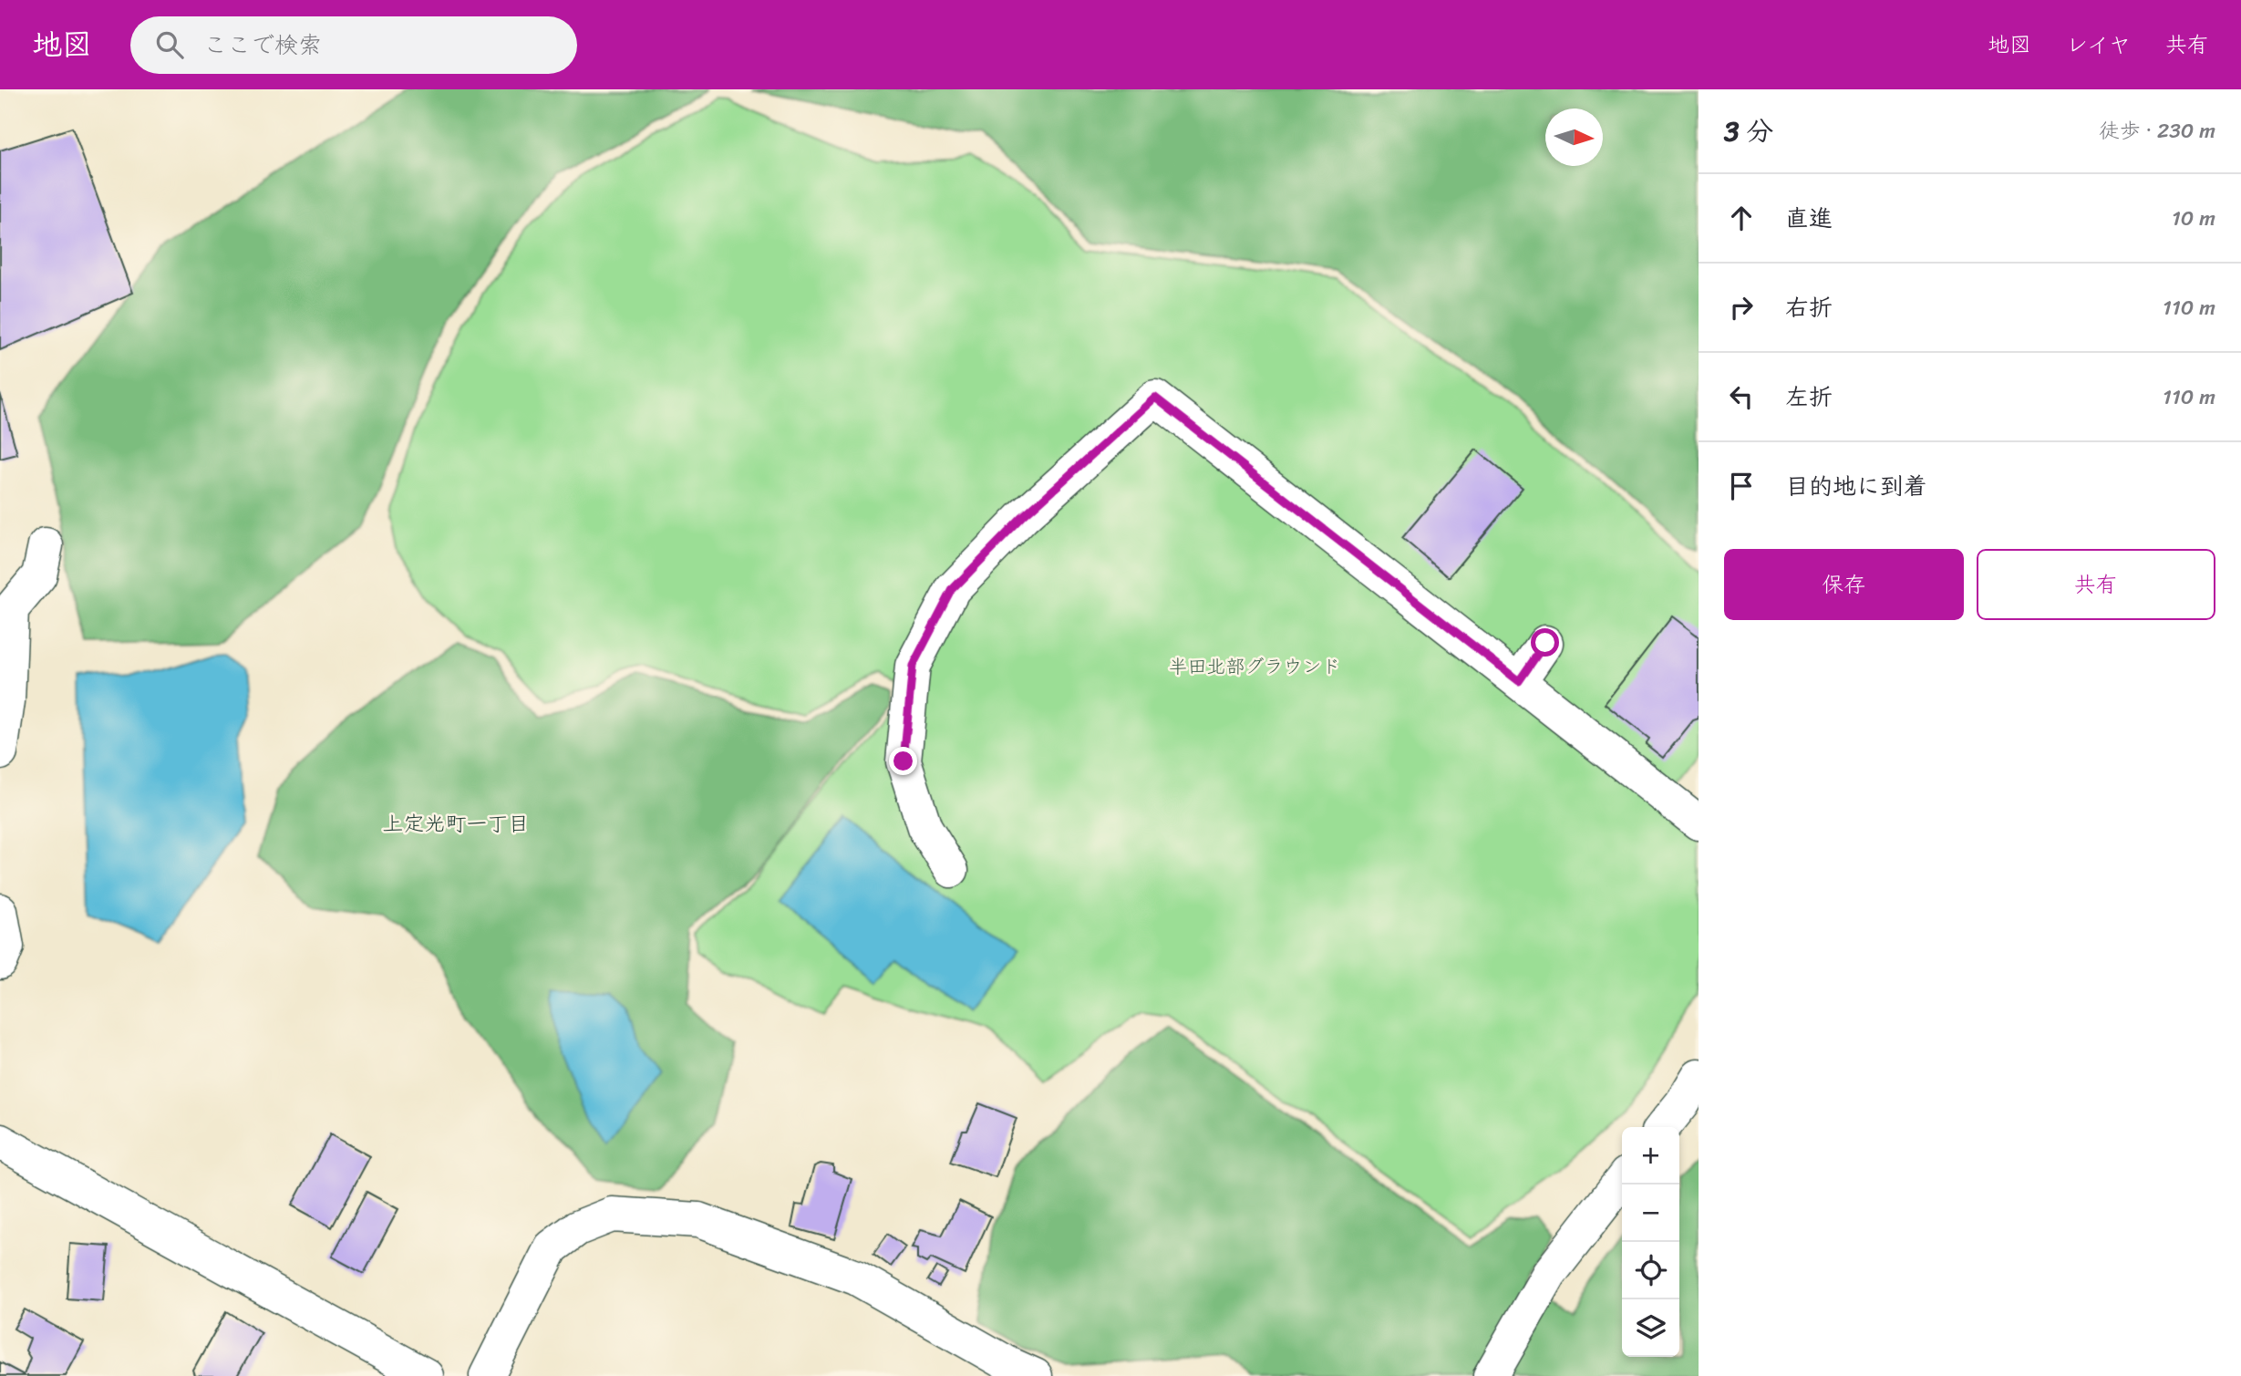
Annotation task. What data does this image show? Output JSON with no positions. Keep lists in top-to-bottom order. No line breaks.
{"districts":["上定光町一丁目"],"parks":["半田北部グラウンド"],"north":"right","page":{"header":"地図","search":"ここで検索","nav":["地図","レイヤ","共有"],"heading":["3 分","徒歩 · 230 m"],"list":[["直進","10 m"],["右折","110 m"],["左折","110 m"],"目的地に到着"],"buttons":["保存","共有"],"map_buttons":["+","−"]}}
